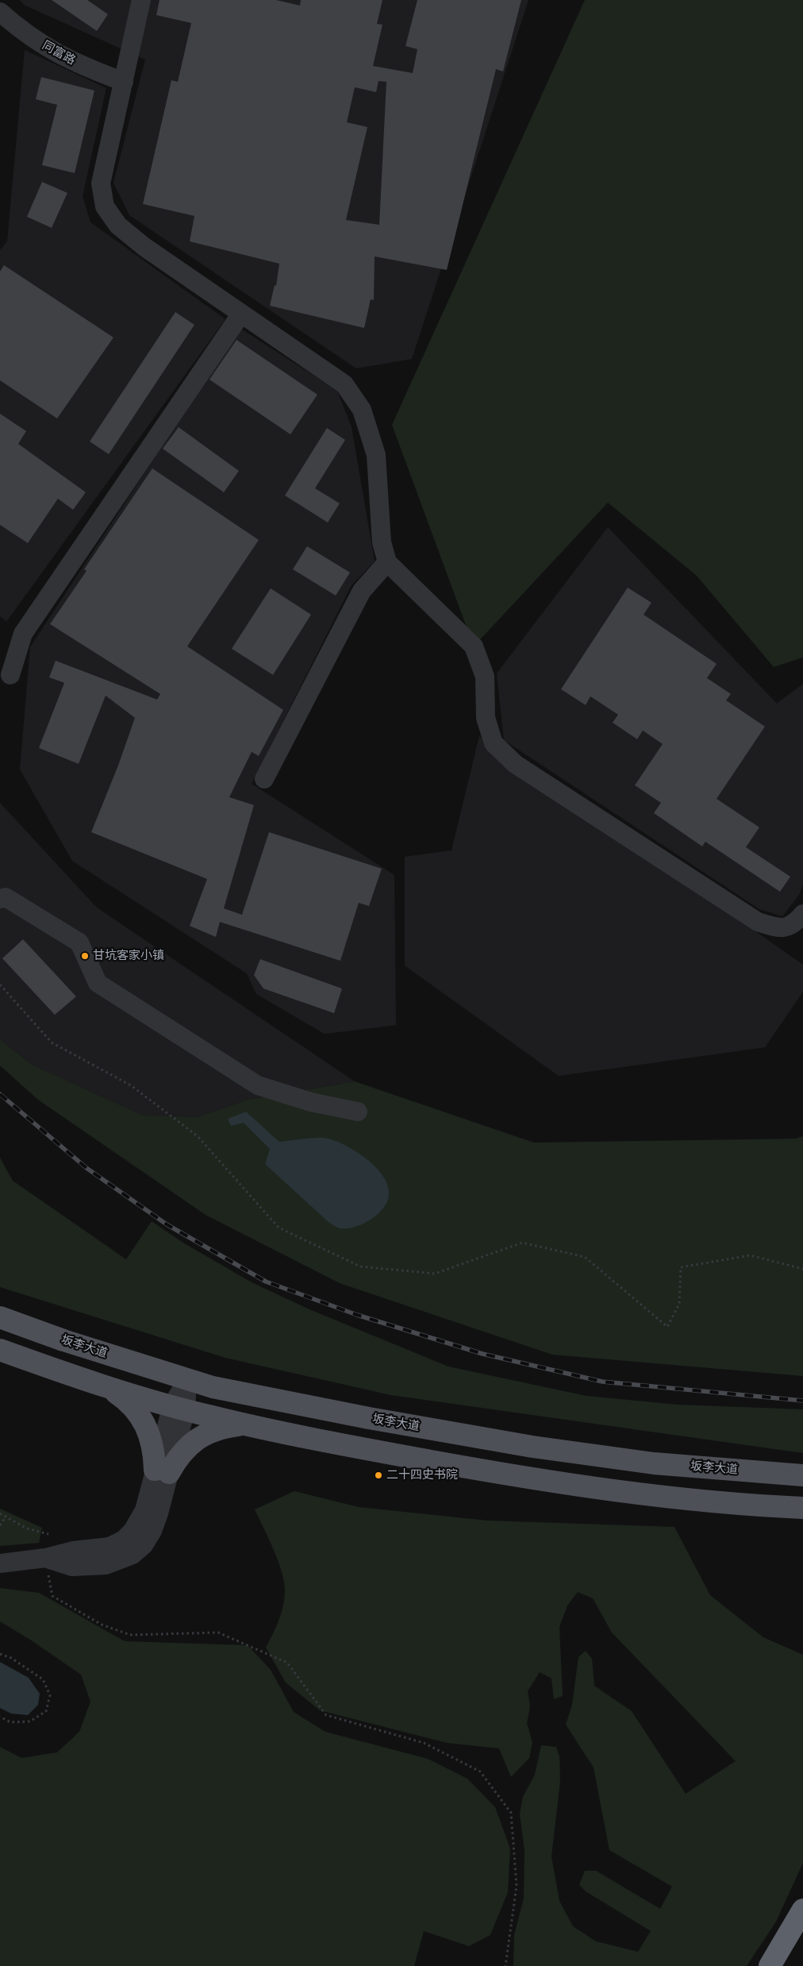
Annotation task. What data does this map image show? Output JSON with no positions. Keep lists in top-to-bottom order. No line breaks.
{"streets":{"main road":["坂李大道"],"street":["同富路"]},"places":["甘坑客家小镇","二十四史书院"]}
